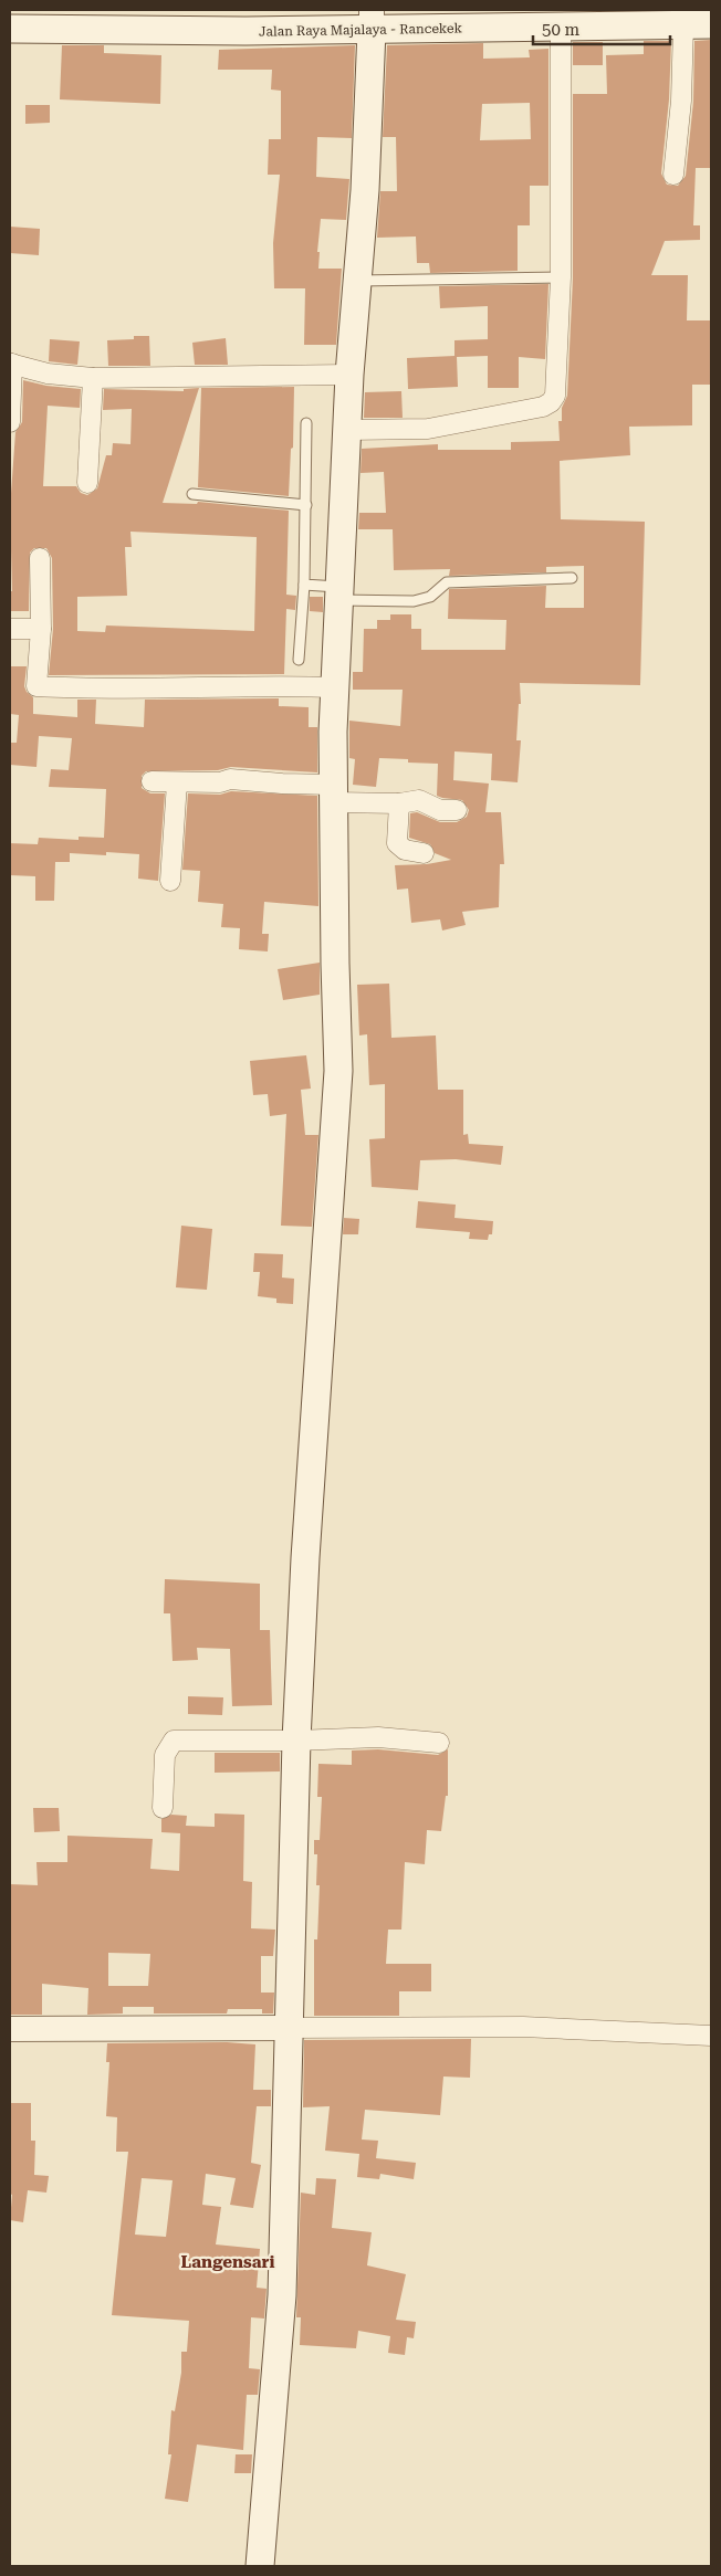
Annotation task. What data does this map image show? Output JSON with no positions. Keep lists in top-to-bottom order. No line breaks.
{"streets":{"main road":["Jalan Raya Majalaya - Rancekek"]},"districts":["Langensari"],"scale_bar":"50 m"}
